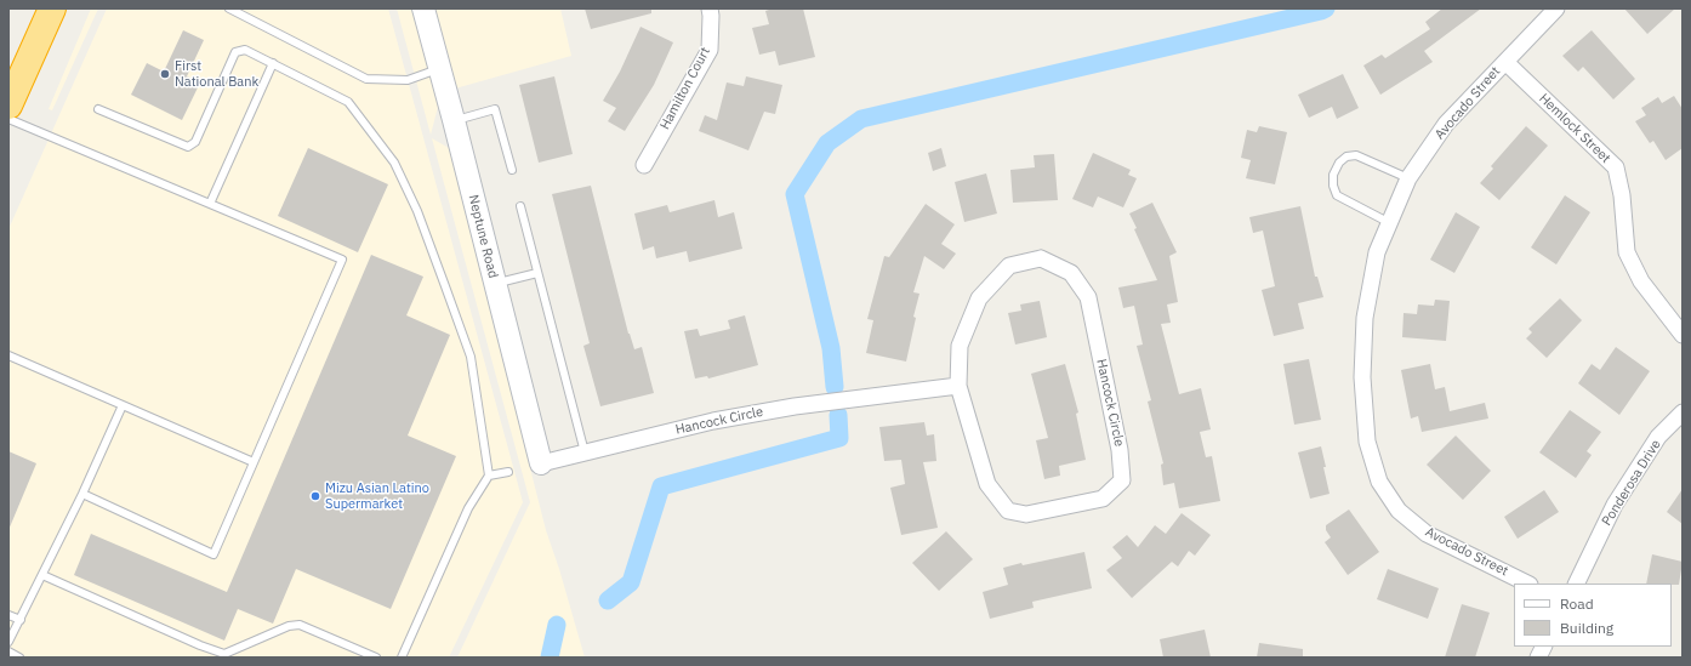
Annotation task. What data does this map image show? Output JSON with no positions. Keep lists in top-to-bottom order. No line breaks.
{"streets":{"main road":["Neptune Road"],"street":["Hamilton Court","Avocado Street","Hemlock Street","Hancock Circle","Ponderosa Drive"]},"crossings":[["Avocado Street","Hemlock Street"],["Neptune Road","Hancock Circle"]],"places":["First National Bank","Mizu Asian Latino Supermarket"],"legend":["Road","Building"]}
